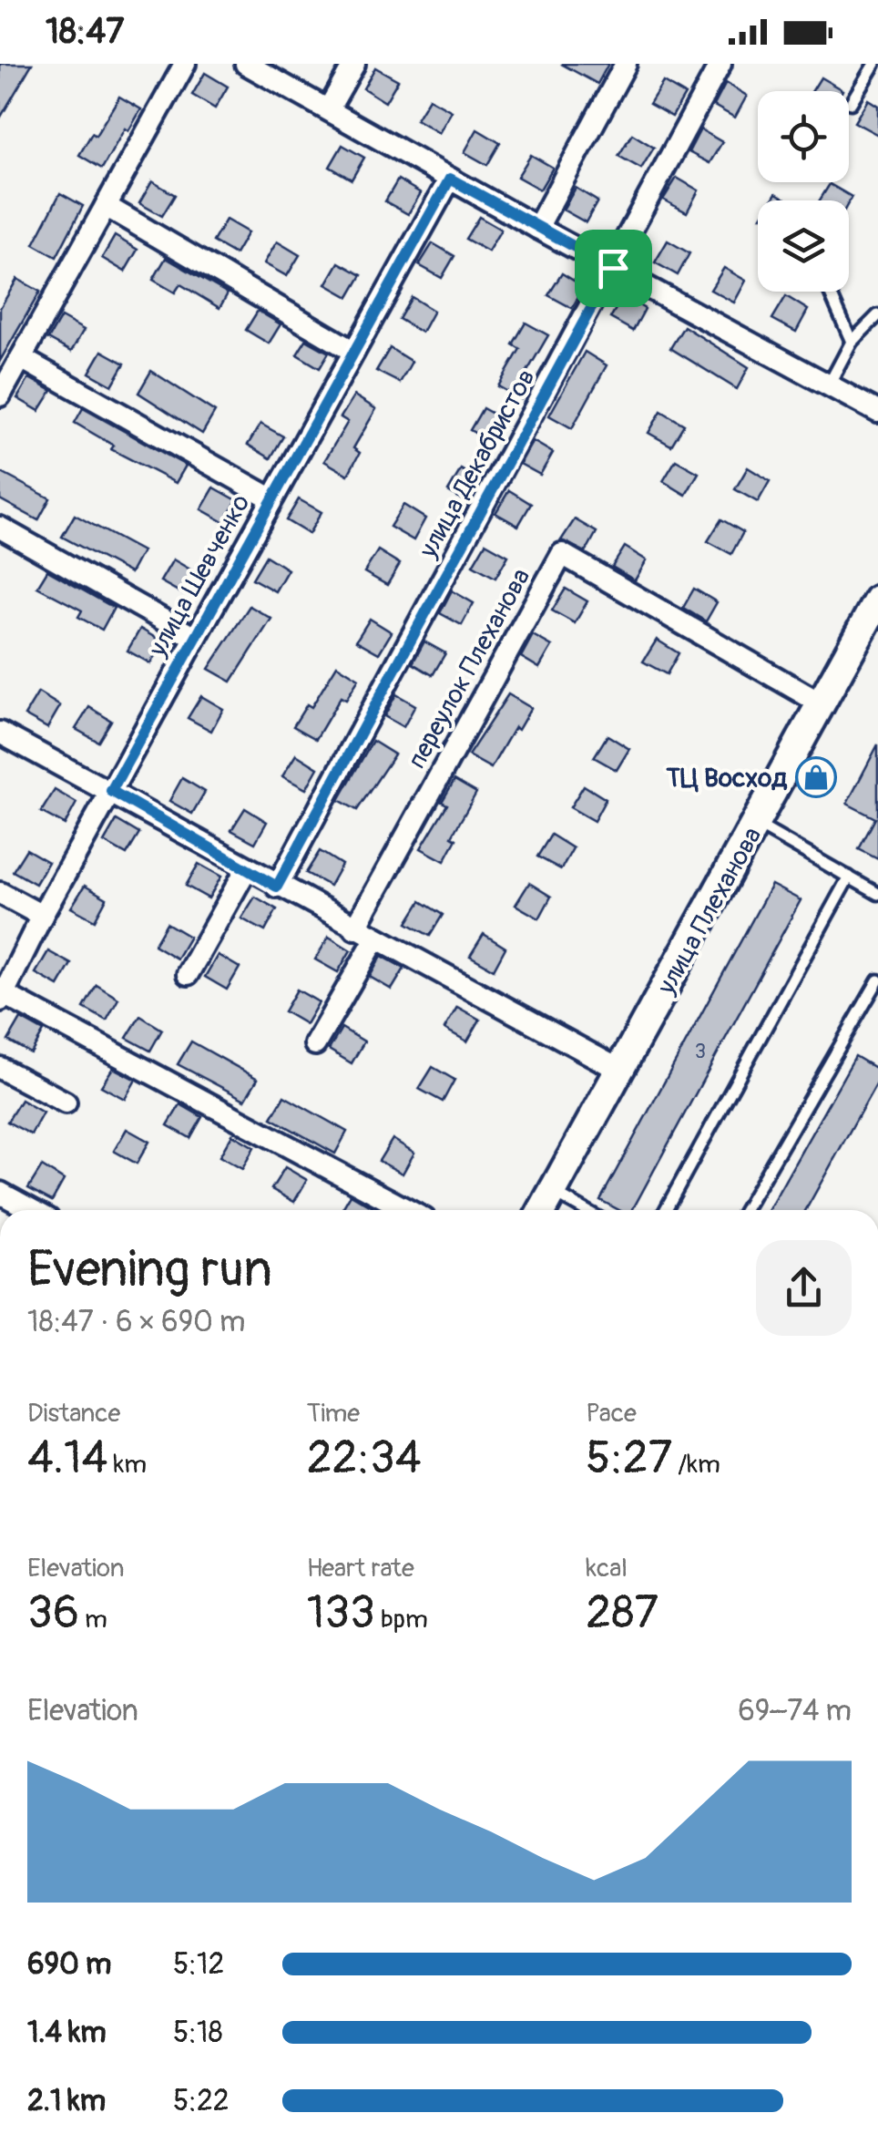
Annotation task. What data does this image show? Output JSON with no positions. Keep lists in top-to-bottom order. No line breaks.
{"streets":{"main road":["улица Плеханова"],"street":["улица Декабристов","улица Шевченко","переулок Плеханова"]},"crossings":[["переулок Плеханова","улица Плеханова"]],"places":{"shop":["ТЦ Восход"]},"house_numbers":["3"],"page":{"status":"18:47","heading":["Evening run","18:47 · 6 × 690 m"],"stats":[["Distance","4.14 km"],["Time","22:34"],["Pace","5:27 /km"],["Elevation","36 m"],["Heart rate","133 bpm"],["kcal","287"]],"chart":["Elevation","69–74 m"],"list":[{"name":"690 m","note":"5:12"},{"name":"1.4 km","note":"5:18"},{"name":"2.1 km","note":"5:22"}]}}
